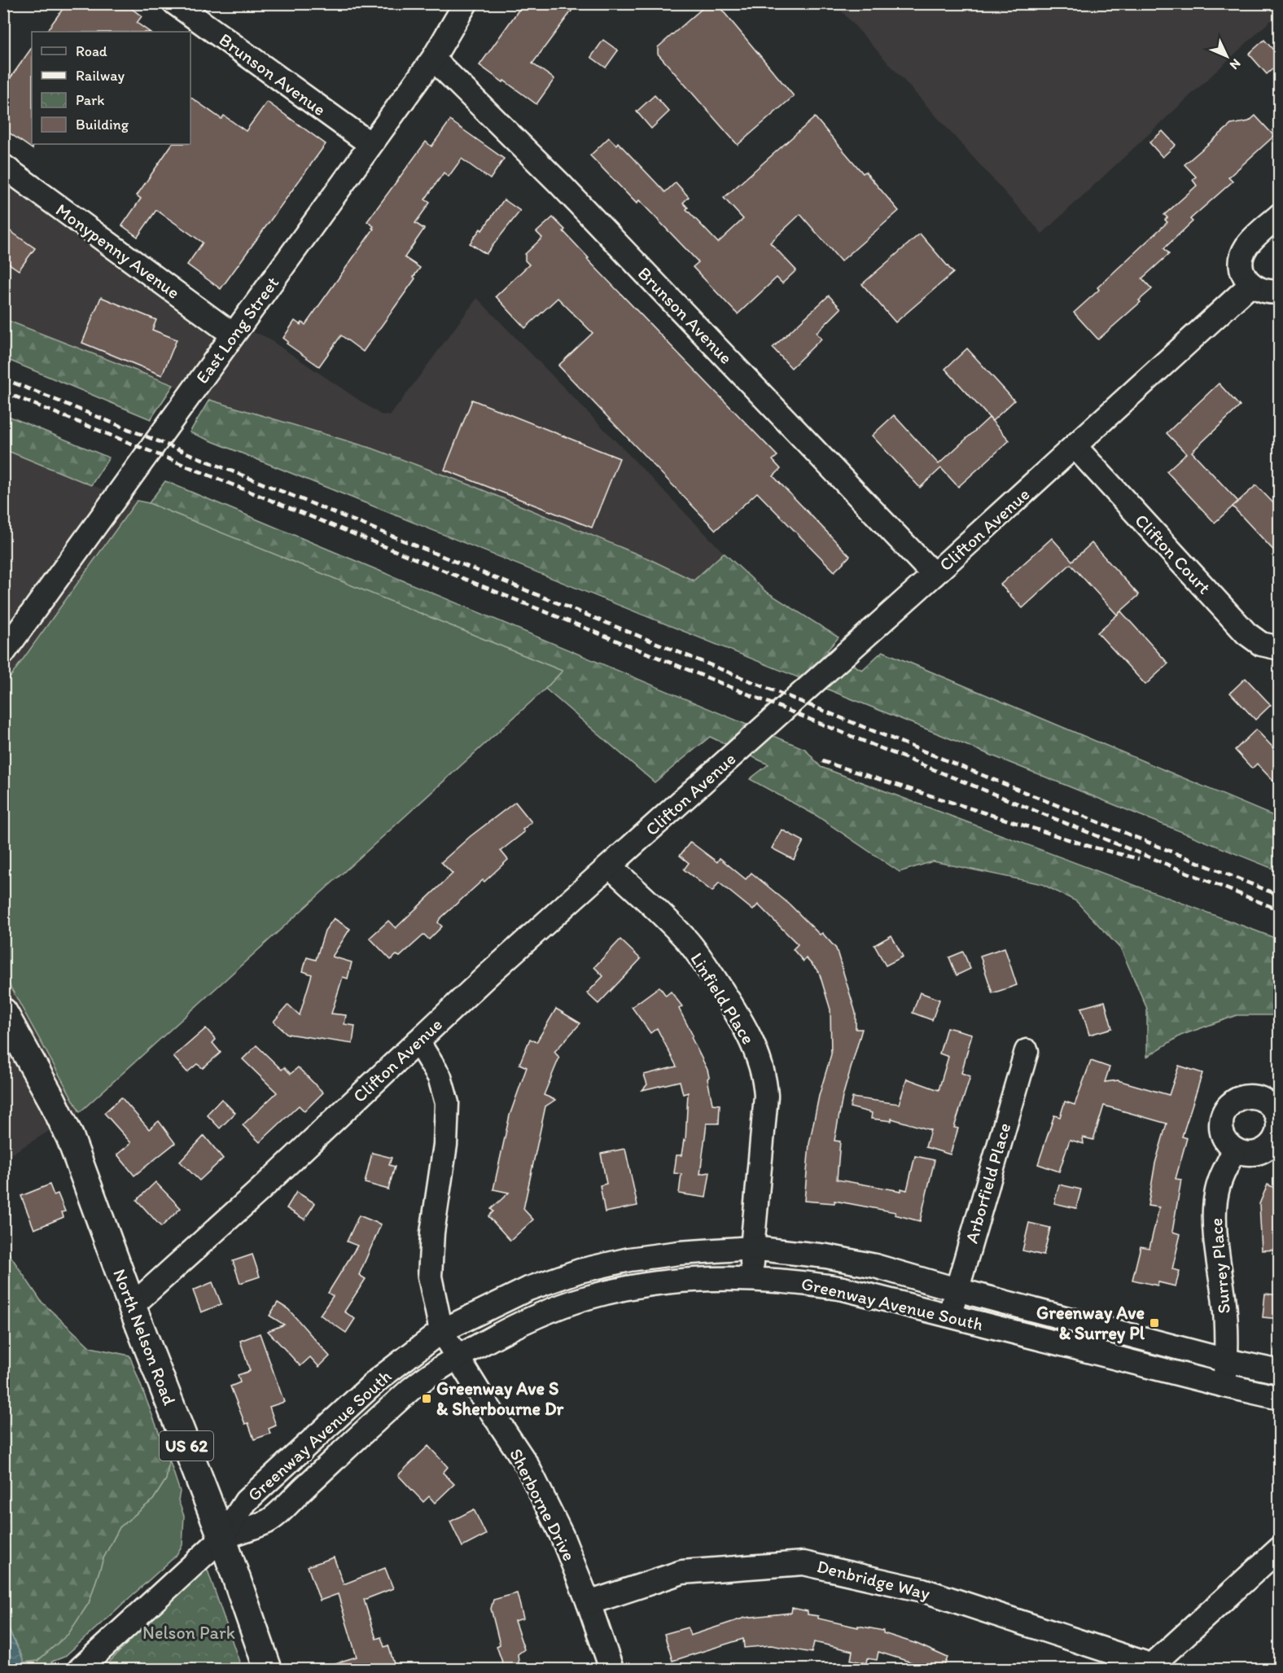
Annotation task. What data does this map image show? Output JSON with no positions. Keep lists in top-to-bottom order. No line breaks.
{"streets":{"main road":["North Nelson Road","US 62"],"street":["Brunson Avenue","Monypenny Avenue","East Long Street","Clifton Avenue","Clifton Court","Linfield Place","Arborfield Place","Surrey Place","Greenway Avenue South","Sherborne Drive","Denbridge Way"]},"crossings":[["Brunson Avenue","East Long Street"],["Brunson Avenue","Clifton Avenue"],["Monypenny Avenue","East Long Street"],["Clifton Avenue","Clifton Court"],["Clifton Avenue","Linfield Place"],["Clifton Avenue","North Nelson Road"],["Clifton Avenue","Sherborne Drive"],["Linfield Place","Greenway Avenue South"],["Arborfield Place","Greenway Avenue South"],["Surrey Place","Greenway Avenue South"],["Greenway Avenue South","North Nelson Road"],["Greenway Avenue South","Sherborne Drive"],["Sherborne Drive","Denbridge Way"]],"parks":["Nelson Park"],"places":{"transit":["Greenway Ave & Surrey Pl","Greenway Ave S & Sherbourne Dr"]},"legend":["Road","Railway","Park","Building"],"north":"bottom right"}
